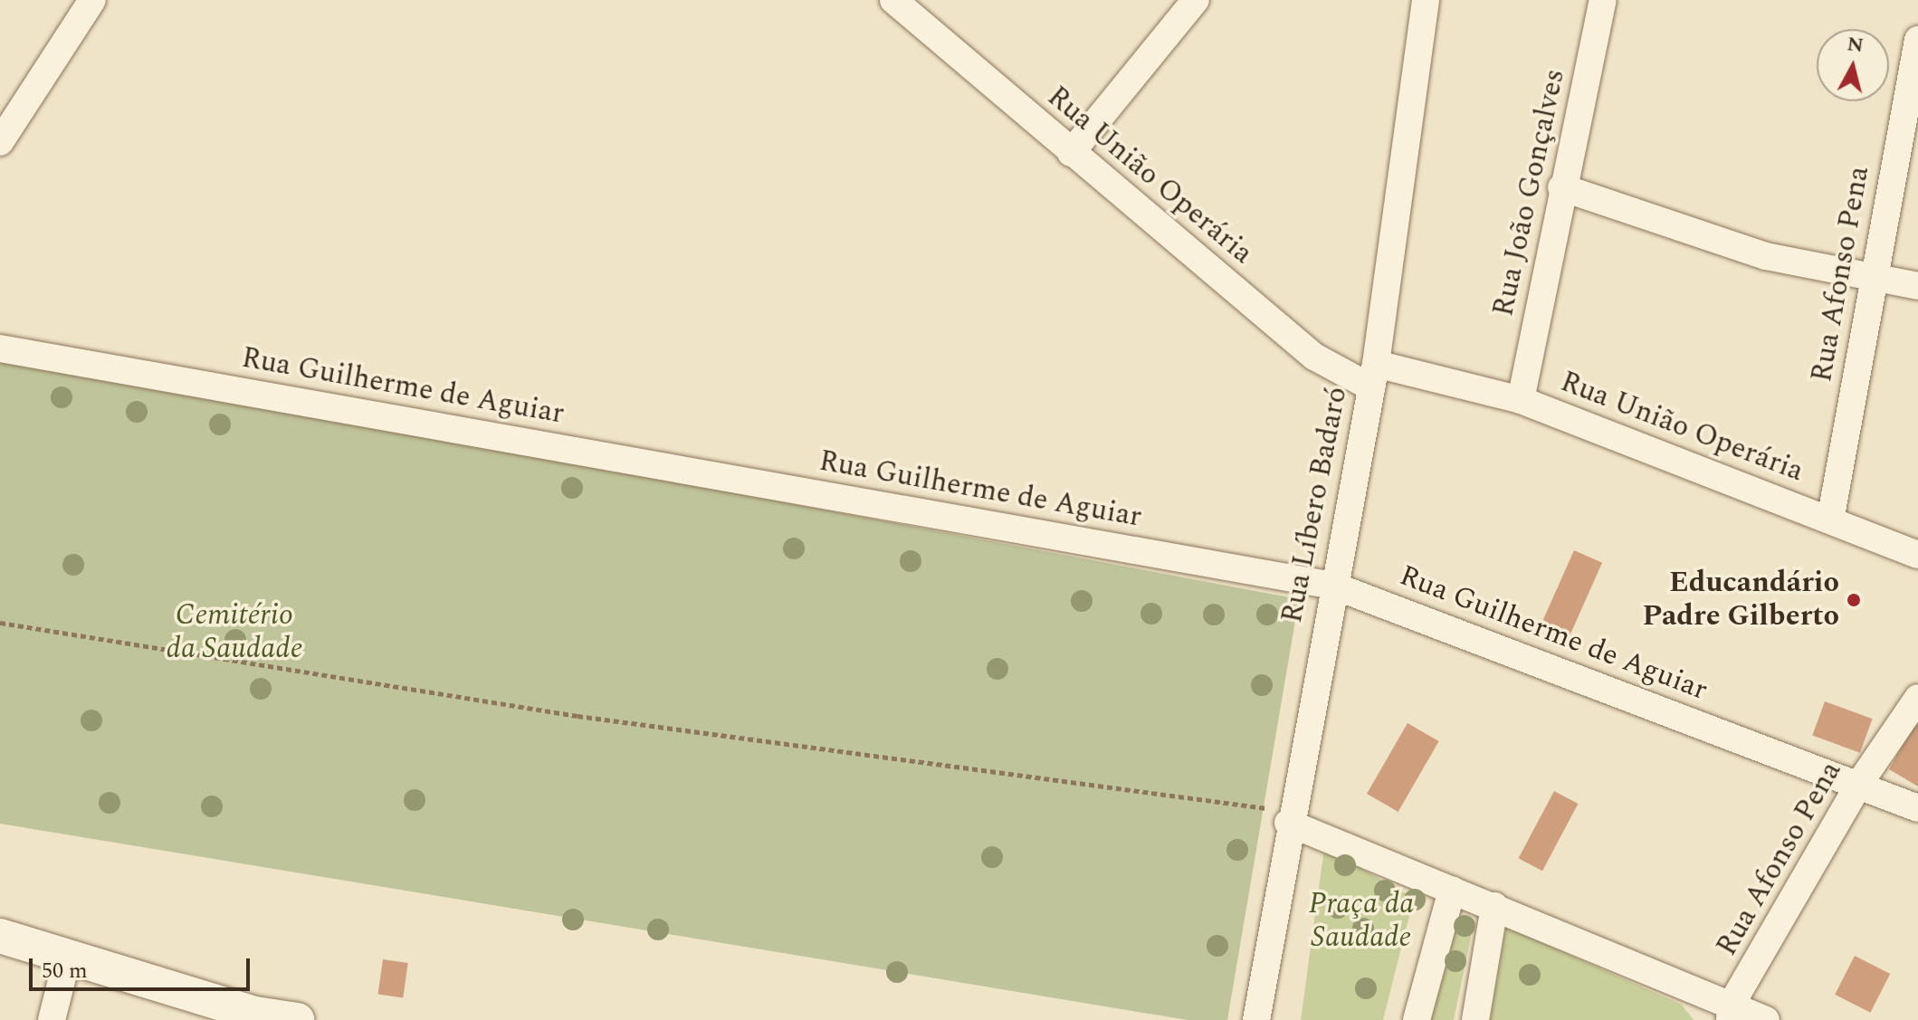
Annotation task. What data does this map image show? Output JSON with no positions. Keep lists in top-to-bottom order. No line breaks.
{"streets":{"street":["Rua União Operária","Rua João Gonçalves","Rua Afonso Pena","Rua Guilherme de Aguiar","Rua Líbero Badaró"]},"crossings":[["Rua União Operária","Rua João Gonçalves"],["Rua União Operária","Rua Afonso Pena"],["Rua União Operária","Rua Líbero Badaró"],["Rua Afonso Pena","Rua Guilherme de Aguiar"],["Rua Guilherme de Aguiar","Rua Líbero Badaró"]],"parks":["Cemitério da Saudade","Praça da Saudade"],"places":["Educandário Padre Gilberto"],"scale_bar":"50 m","north":"top"}
